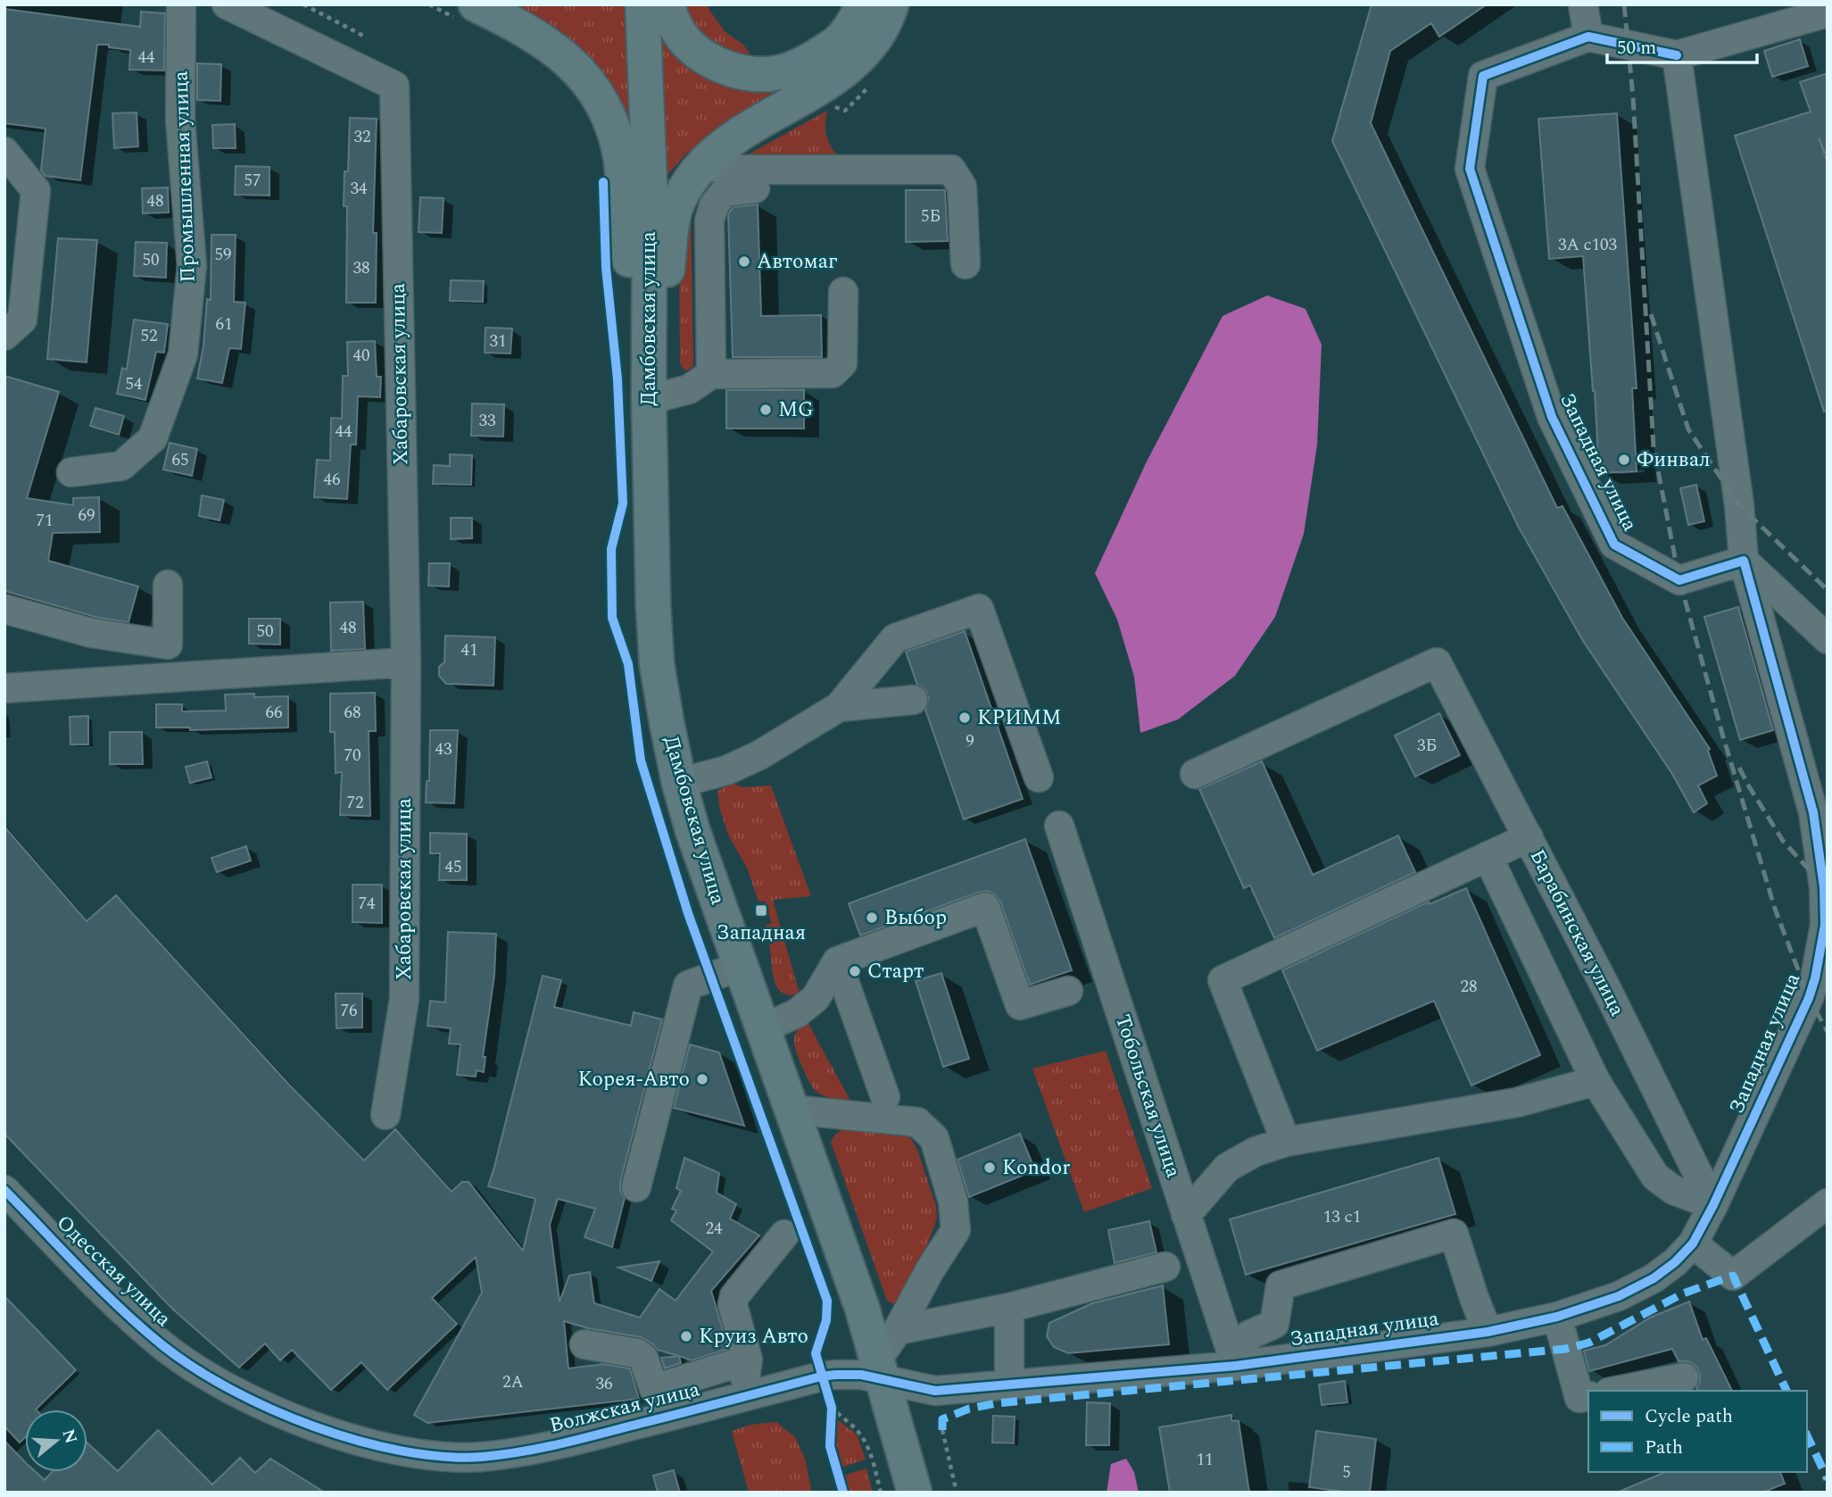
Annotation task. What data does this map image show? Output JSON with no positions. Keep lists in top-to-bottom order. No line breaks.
{"streets":{"main road":["Дамбовская улица"],"street":["Промышленная улица","Хабаровская улица","Западная улица","Барабинская улица","Тобольская улица","Одесская улица","Волжская улица"]},"crossings":[["Дамбовская улица","Западная улица"],["Дамбовская улица","Волжская улица"],["Западная улица","Барабинская улица"],["Западная улица","Тобольская улица"],["Западная улица","Волжская улица"],["Одесская улица","Волжская улица"]],"places":{"other":["Автомаг","MG","Финвал","КРИММ","Выбор","Старт","Корея-Авто","Kondor","Круиз Авто"],"transit":["Западная"]},"house_numbers":["44","32","57","34","48","5Б","3А с103","59","50","38","61","52","31","40","54","33","44","65","46","69","71","48","50","41","66","68","9","3Б","43","70","72","45","74","28","76","13 с1","24","2А","36","11","5"],"legend":["Cycle path","Path"],"scale_bar":"50 m","north":"right"}
